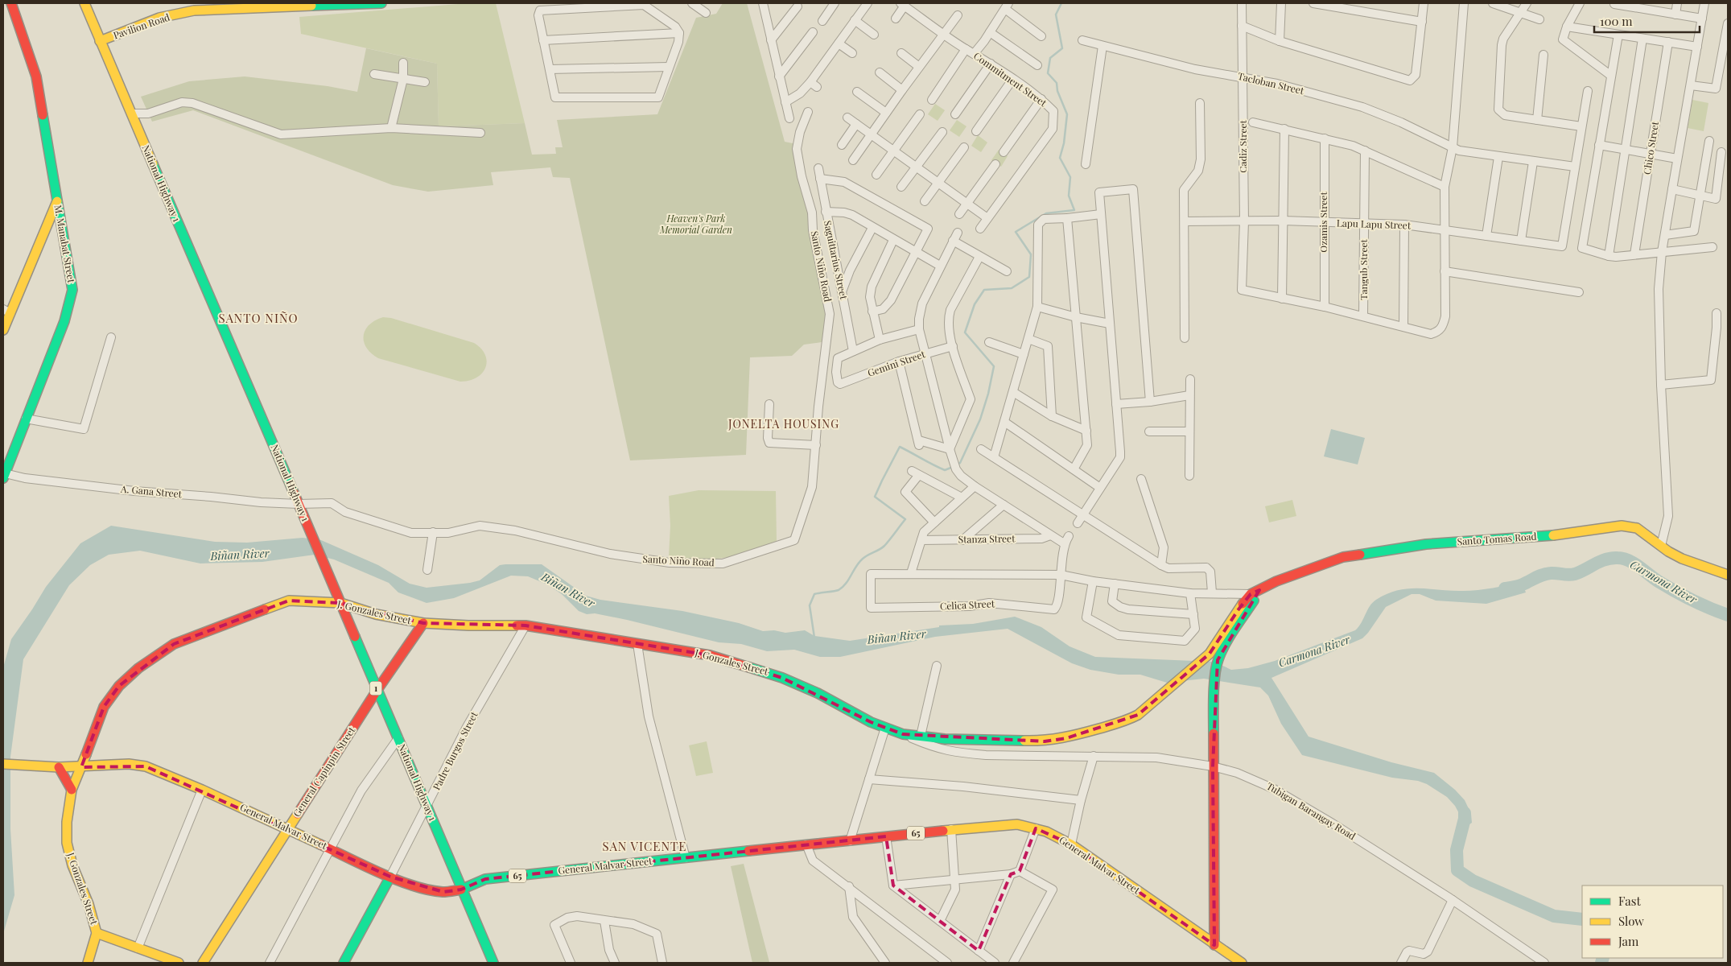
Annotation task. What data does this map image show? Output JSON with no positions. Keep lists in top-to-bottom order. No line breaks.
{"streets":{"main road":["Pavilion Road","National Highway 1","M. Manabat Street","Santo Tomas Road","J. Gonzales Street","1","Padre Burgos Street","General Capinpin Street","General Malvar Street","65"],"street":["Commitment Street","Tacloban Street","Cadiz Street","Chico Street","Ozamis Street","Lapu Lapu Street","Saguittarius Street","Santo Niño Road","Tangub Street","Gemini Street","A. Gana Street","Stanza Street","Celica Street","Tubigan Barangay Road"]},"crossings":[["Pavilion Road","National Highway 1"],["Tacloban Street","Cadiz Street"],["Tacloban Street","Lapu Lapu Street"],["Cadiz Street","Lapu Lapu Street"],["National Highway 1","Santo Niño Road"],["National Highway 1","A. Gana Street"],["National Highway 1","J. Gonzales Street"],["National Highway 1","Padre Burgos Street"],["National Highway 1","General Capinpin Street"],["National Highway 1","General Malvar Street"],["Ozamis Street","Lapu Lapu Street"],["Lapu Lapu Street","Tangub Street"],["M. Manabat Street","A. Gana Street"],["Saguittarius Street","Gemini Street"],["Santo Niño Road","A. Gana Street"],["Stanza Street","Celica Street"],["Santo Tomas Road","J. Gonzales Street"],["J. Gonzales Street","Padre Burgos Street"],["J. Gonzales Street","General Capinpin Street"],["J. Gonzales Street","Tubigan Barangay Road"],["J. Gonzales Street","General Malvar Street"],["Padre Burgos Street","General Malvar Street"],["General Capinpin Street","General Malvar Street"]],"districts":["SANTO NIÑO","JONELTA HOUSING","SAN VICENTE"],"water":["Biñan River","Carmona River"],"parks":["Heaven's Park Memorial Garden"],"legend":["Fast","Slow","Jam"],"scale_bar":"100 m"}
